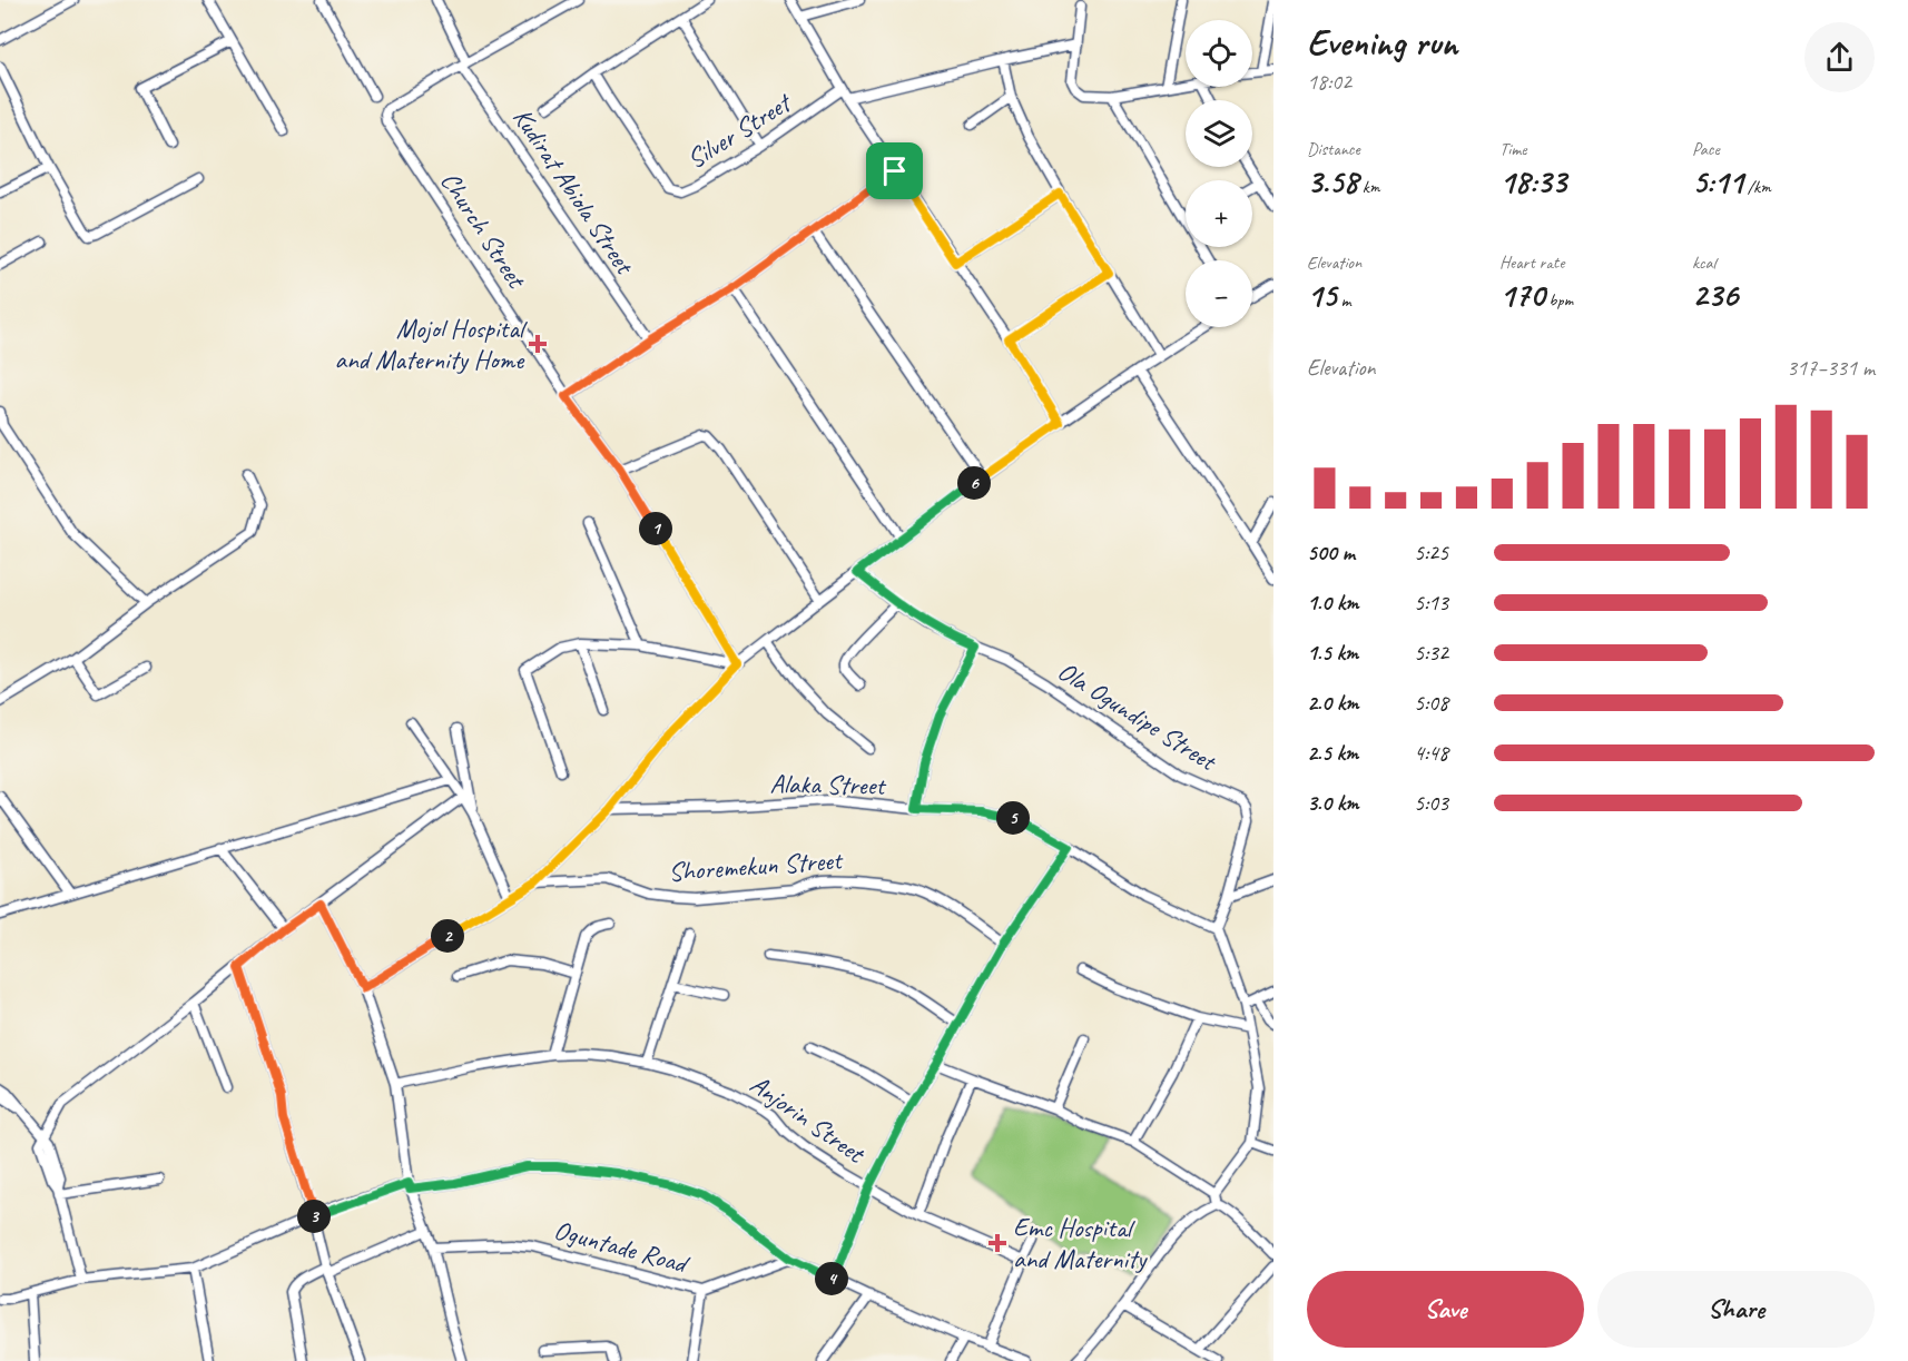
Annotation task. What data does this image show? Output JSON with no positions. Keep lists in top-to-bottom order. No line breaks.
{"streets":{"street":["Silver Street","Kudirat Abiola Street","Church Street","Ola Ogundipe Street","Alaka Street","Shoremekun Street","Anjorin Street","Oguntade Road"]},"crossings":[["Kudirat Abiola Street","Church Street"],["Ola Ogundipe Street","Alaka Street"]],"places":{"health":["Mojol Hospital and Maternity Home","Emc Hospital and Maternity"]},"page":{"heading":["Evening run","18:02"],"map_buttons":["+","−"],"stats":[["Distance","3.58 km"],["Time","18:33"],["Pace","5:11 /km"],["Elevation","15 m"],["Heart rate","170 bpm"],["kcal","236"]],"chart":["Elevation","317–331 m"],"pins":["6","1","5","2","3","4"],"list":[{"name":"500 m","note":"5:25"},{"name":"1.0 km","note":"5:13"},{"name":"1.5 km","note":"5:32"},{"name":"2.0 km","note":"5:08"},{"name":"2.5 km","note":"4:48"},{"name":"3.0 km","note":"5:03"}],"buttons":["Save","Share"]}}
